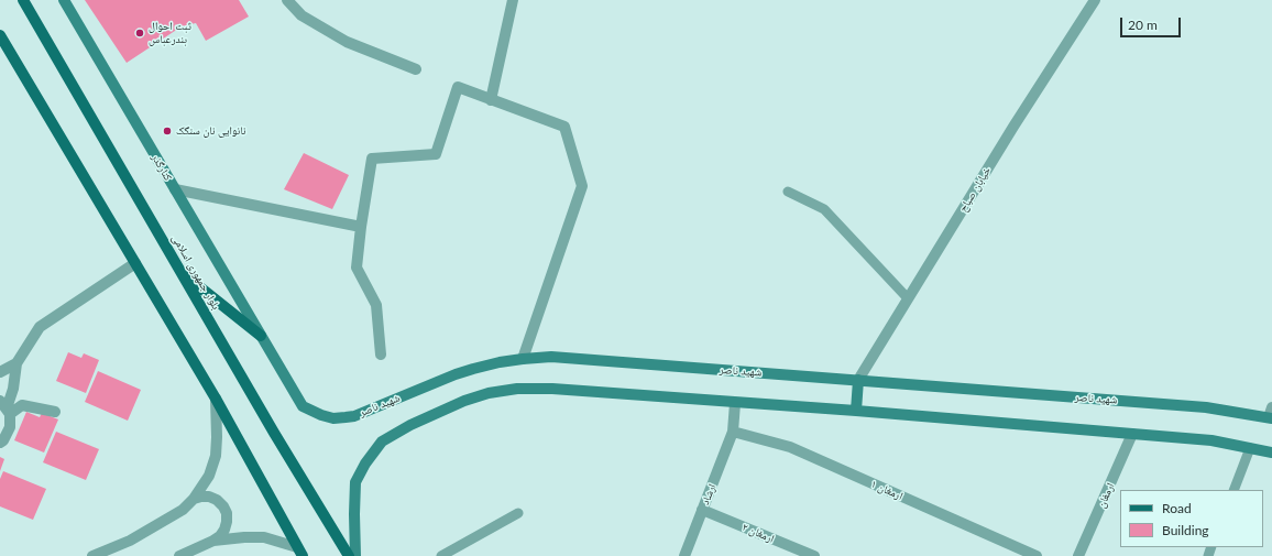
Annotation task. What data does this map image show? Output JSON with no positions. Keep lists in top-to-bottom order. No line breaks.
{"streets":{"main road":["کنارگذر","بلوار جمهوری اسلامی","شهید ناصر"],"street":["خیابان صباح","ارمغان ۱","ارشاد","ارمغان","ارمغان ۲"]},"crossings":[["کنارگذر","شهید ناصر"],["خیابان صباح","شهید ناصر"],["ارمغان ۱","ارشاد"],["ارشاد","ارمغان ۲"]],"places":["ثبت احوال بندرعباس","نانوایی نان سنگک"],"legend":["Road","Building"],"scale_bar":"20 m"}
